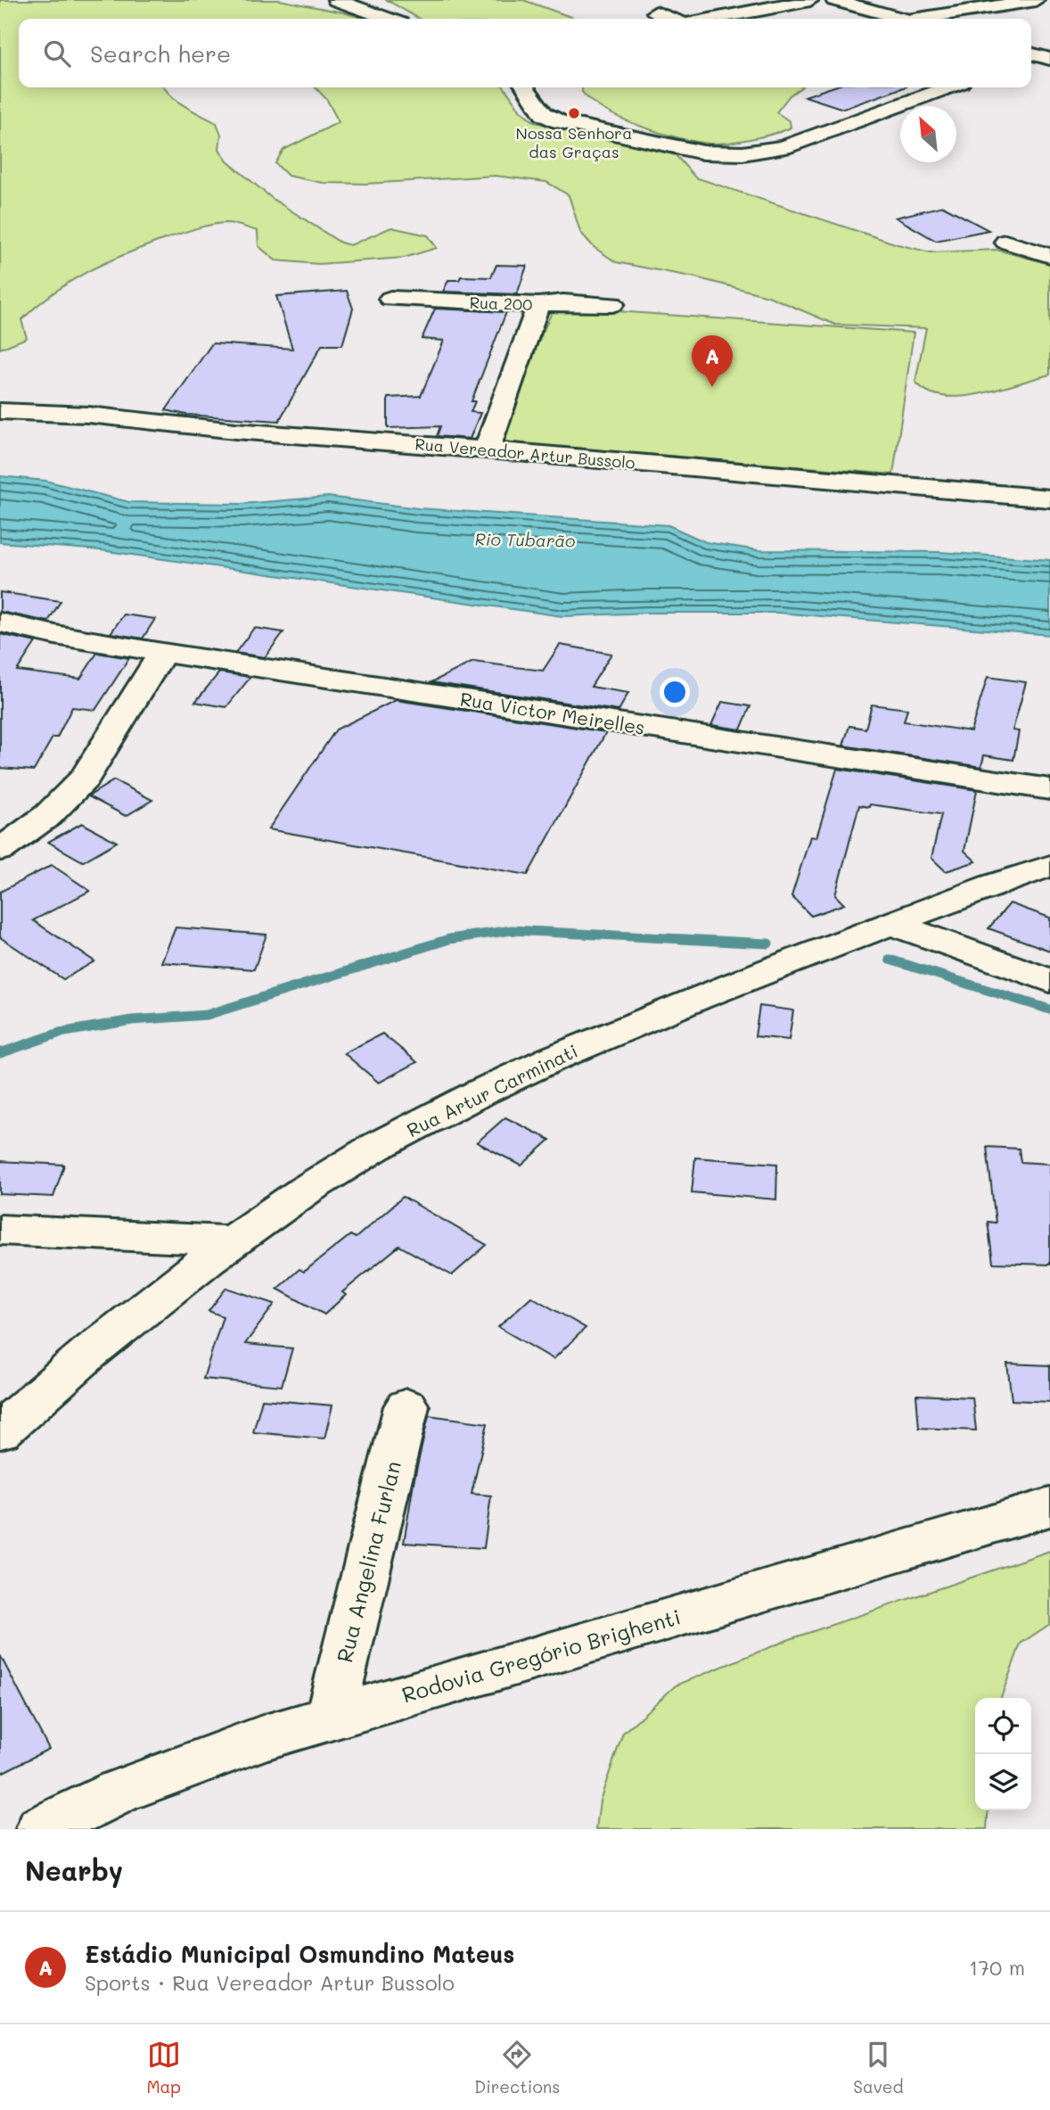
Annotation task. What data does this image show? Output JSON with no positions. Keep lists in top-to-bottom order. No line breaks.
{"streets":{"street":["Rua 200","Rua Vereador Artur Bussolo","Rua Victor Meirelles","Rua Artur Carminati","Rua Angelina Furlan","Rodovia Gregório Brighenti"]},"crossings":[["Rua Angelina Furlan","Rodovia Gregório Brighenti"]],"water":["Rio Tubarão"],"places":["Nossa Senhora das Graças"],"north":"top left","page":{"search":"Search here","pins":"A","heading":"Nearby","list":[{"mark":"A","name":"Estádio Municipal Osmundino Mateus","note":"Sports · Rua Vereador Artur Bussolo","value":"170 m"}],"nav":["Map","Directions","Saved"]}}
